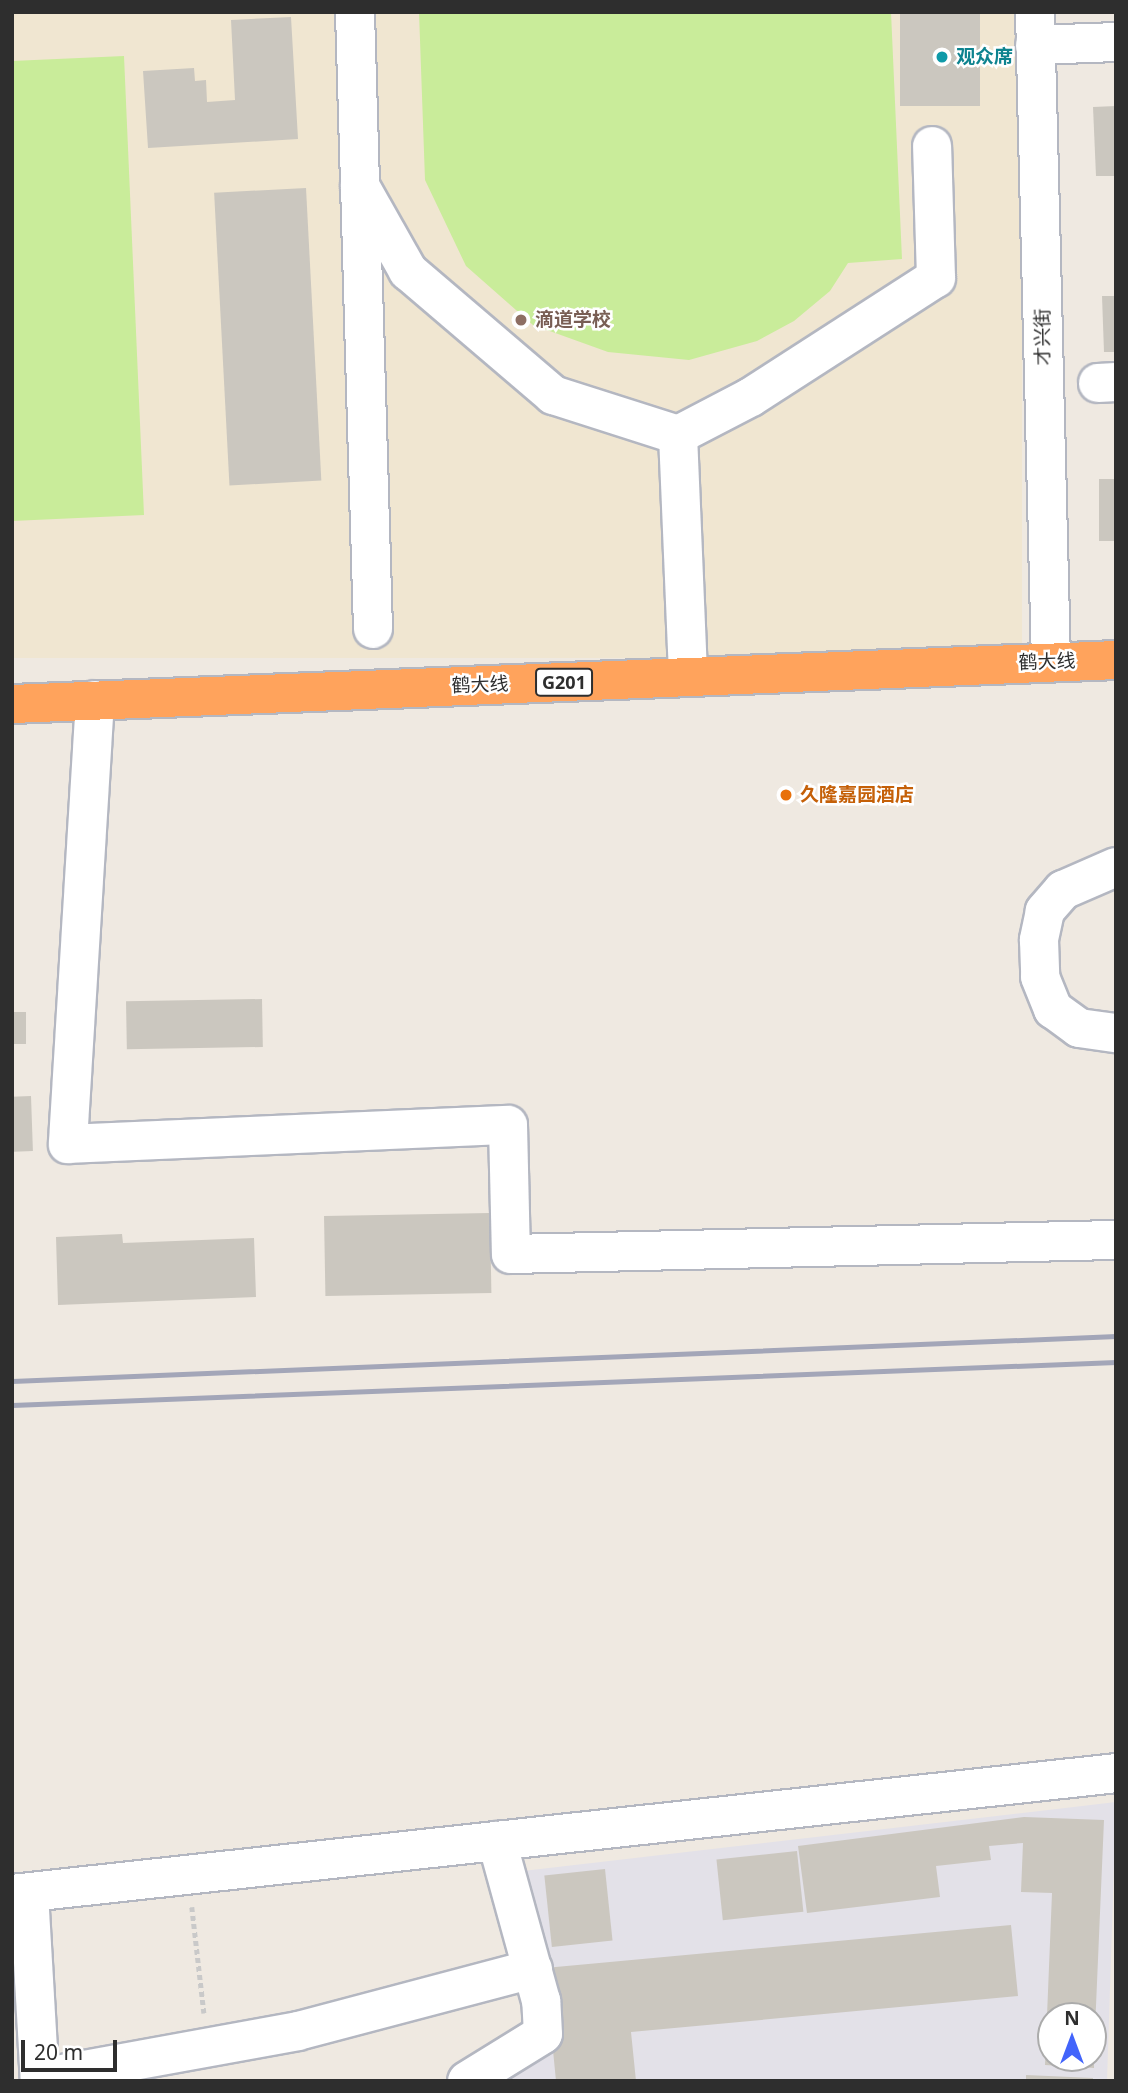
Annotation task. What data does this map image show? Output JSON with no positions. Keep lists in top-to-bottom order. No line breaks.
{"streets":{"highway":["鹤大线","G201"],"street":["才兴街"]},"crossings":[["才兴街","鹤大线"]],"places":["观众席","滴道学校","久隆嘉园酒店"],"scale_bar":"20 m","north":"top"}
